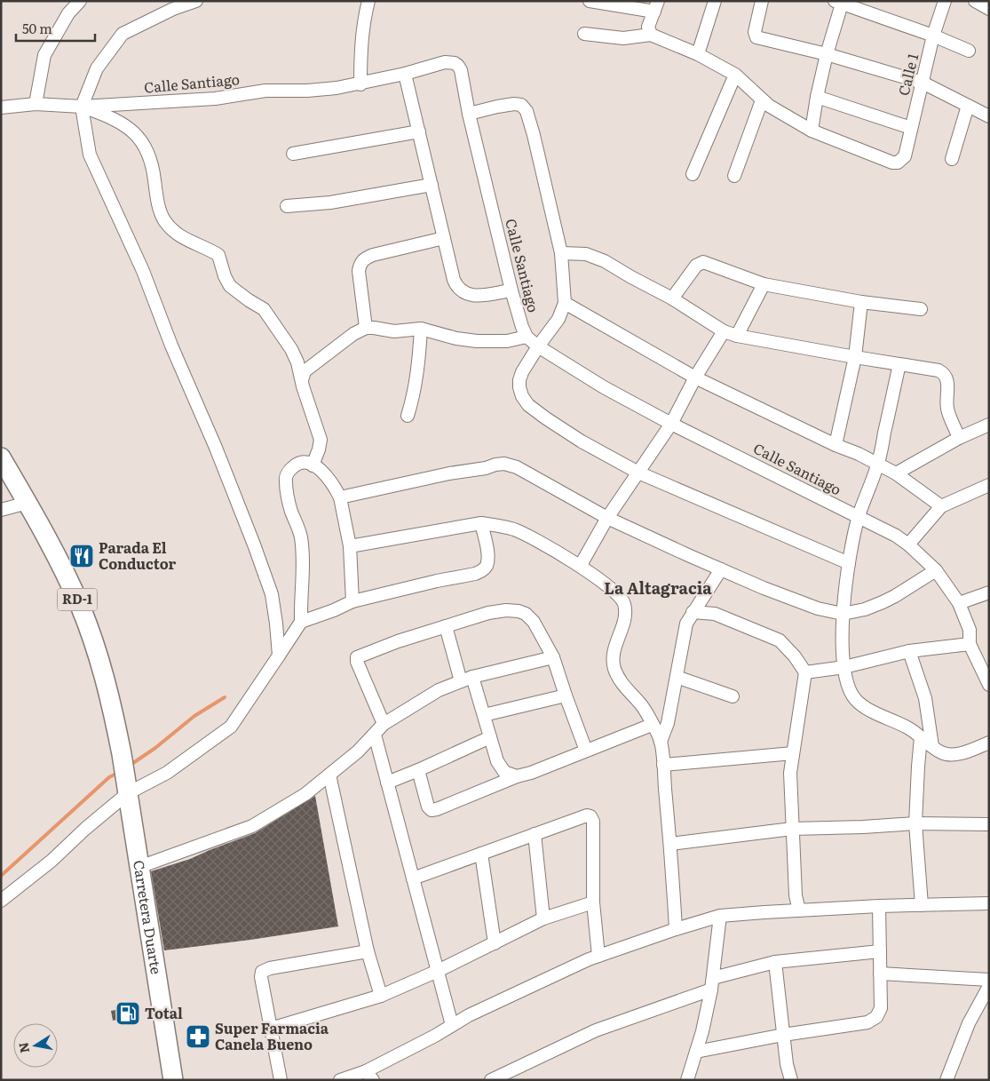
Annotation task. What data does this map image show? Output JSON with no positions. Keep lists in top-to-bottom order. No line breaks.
{"streets":{"main road":["RD-1","Carretera Duarte"],"street":["Calle 1","Calle Santiago"]},"crossings":[["RD-1","Carretera Duarte"]],"districts":["La Altagracia"],"places":{"restaurant":["Parada El Conductor"],"fuel station":["Total"],"pharmacy":["Super Farmacia Canela Bueno"]},"scale_bar":"50 m","north":"left"}
